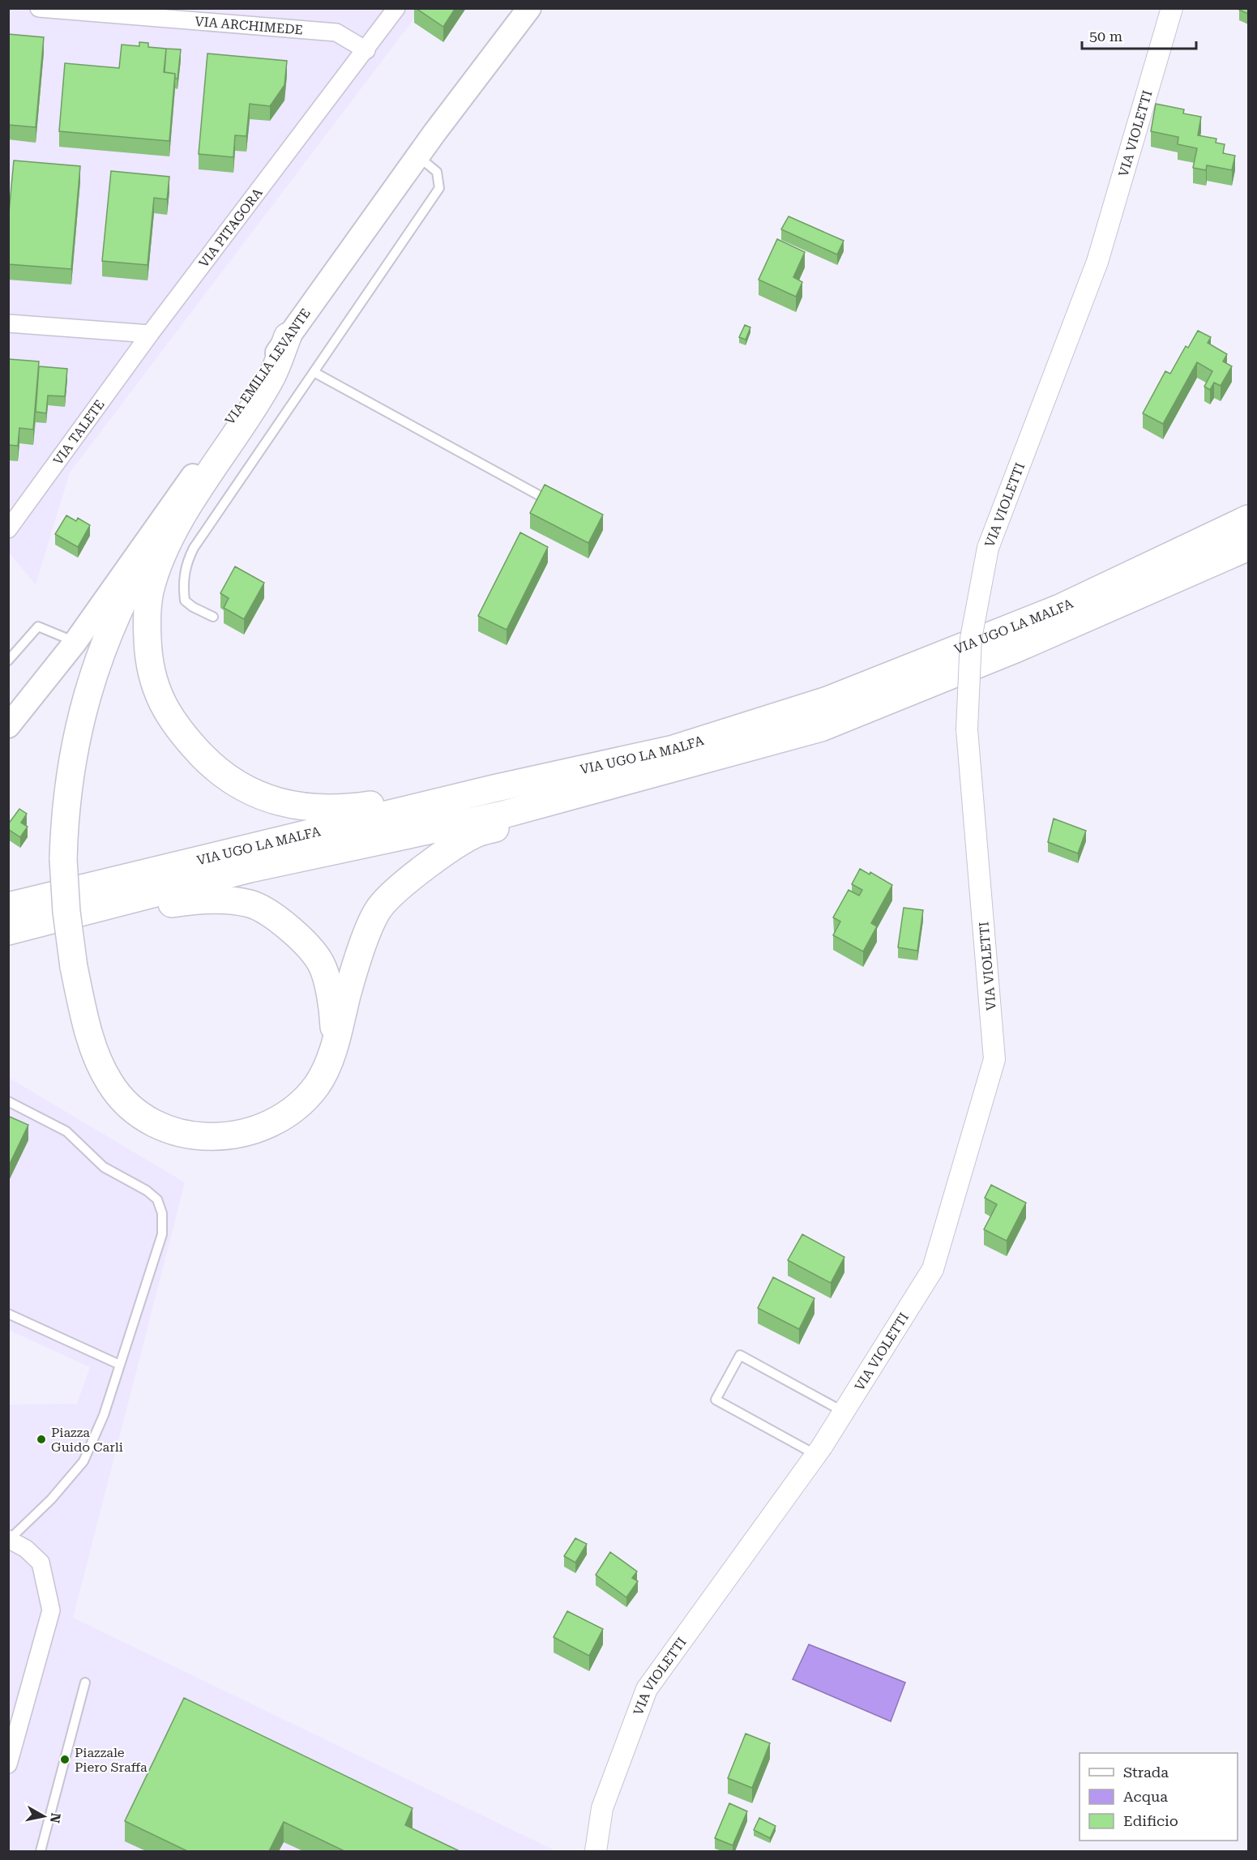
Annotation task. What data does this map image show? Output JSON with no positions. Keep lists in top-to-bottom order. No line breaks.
{"streets":{"highway":["VIA UGO LA MALFA"],"main road":["VIA EMILIA LEVANTE"],"street":["VIA ARCHIMEDE","VIA VIOLETTI","VIA PITAGORA","VIA TALETE"]},"crossings":[["VIA ARCHIMEDE","VIA PITAGORA"],["VIA PITAGORA","VIA TALETE"]],"places":["Piazza Guido Carli","Piazzale Piero Sraffa"],"legend":["Strada","Acqua","Edificio"],"scale_bar":"50 m","north":"right"}
